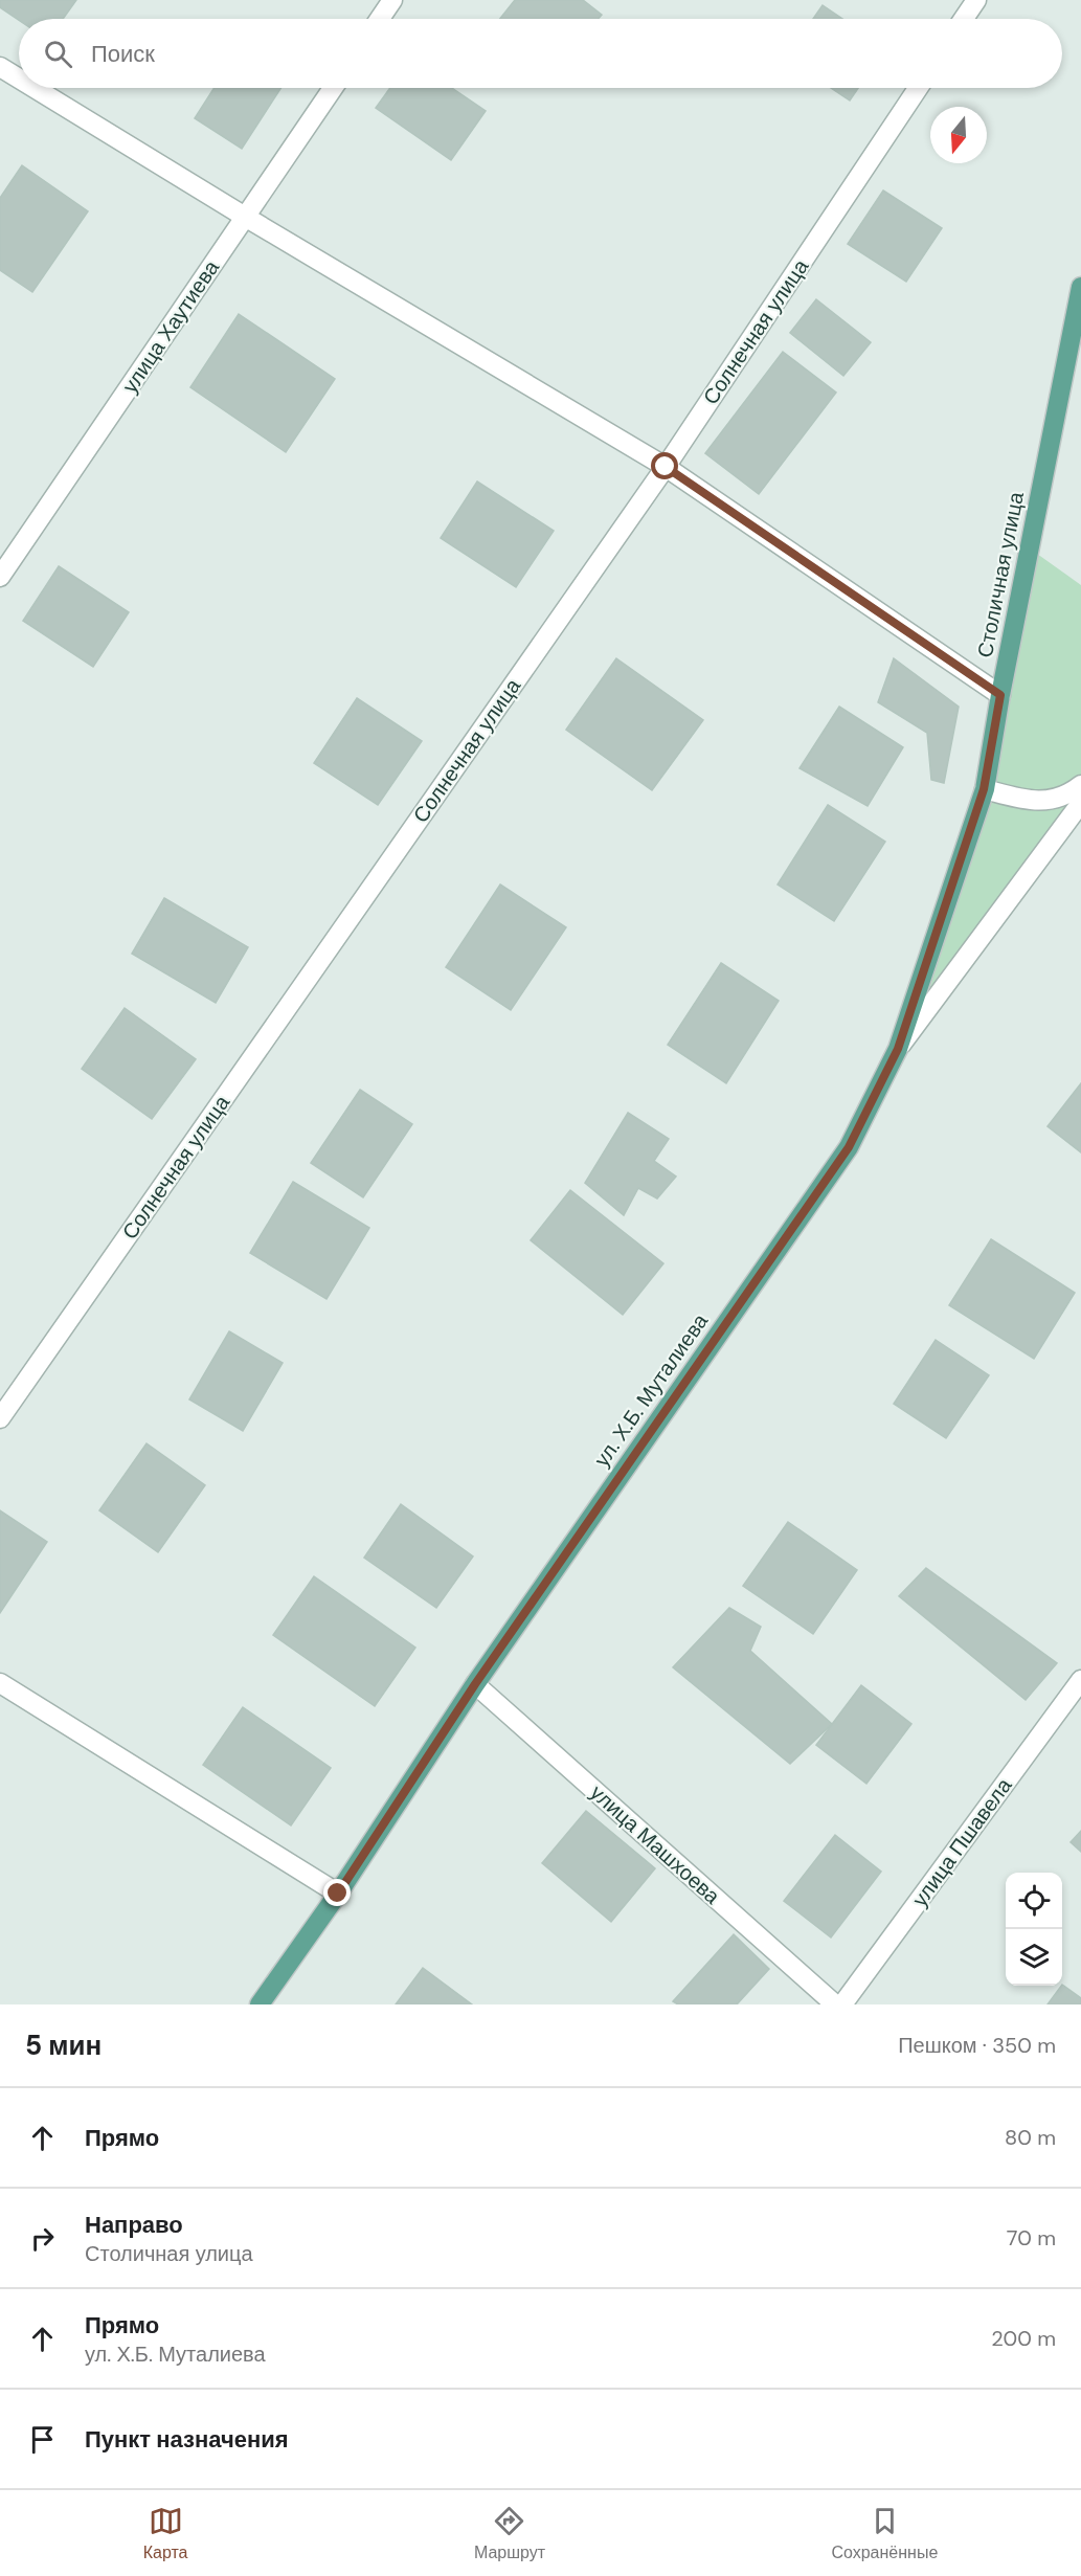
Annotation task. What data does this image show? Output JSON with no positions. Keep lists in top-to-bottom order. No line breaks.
{"streets":{"main road":["Столичная улица","ул. Х.Б. Муталиева"],"street":["улица Хаутиева","Солнечная улица","улица Пшавела","улица Машхоева"]},"crossings":[["Столичная улица","ул. Х.Б. Муталиева"],["ул. Х.Б. Муталиева","улица Машхоева"]],"north":"bottom","page":{"search":"Поиск","heading":["5 мин","Пешком · 350 m"],"list":[["Прямо","80 m"],["Направо","Столичная улица","70 m"],["Прямо","ул. Х.Б. Муталиева","200 m"],"Пункт назначения"],"nav":["Карта","Маршрут","Сохранённые"]}}
